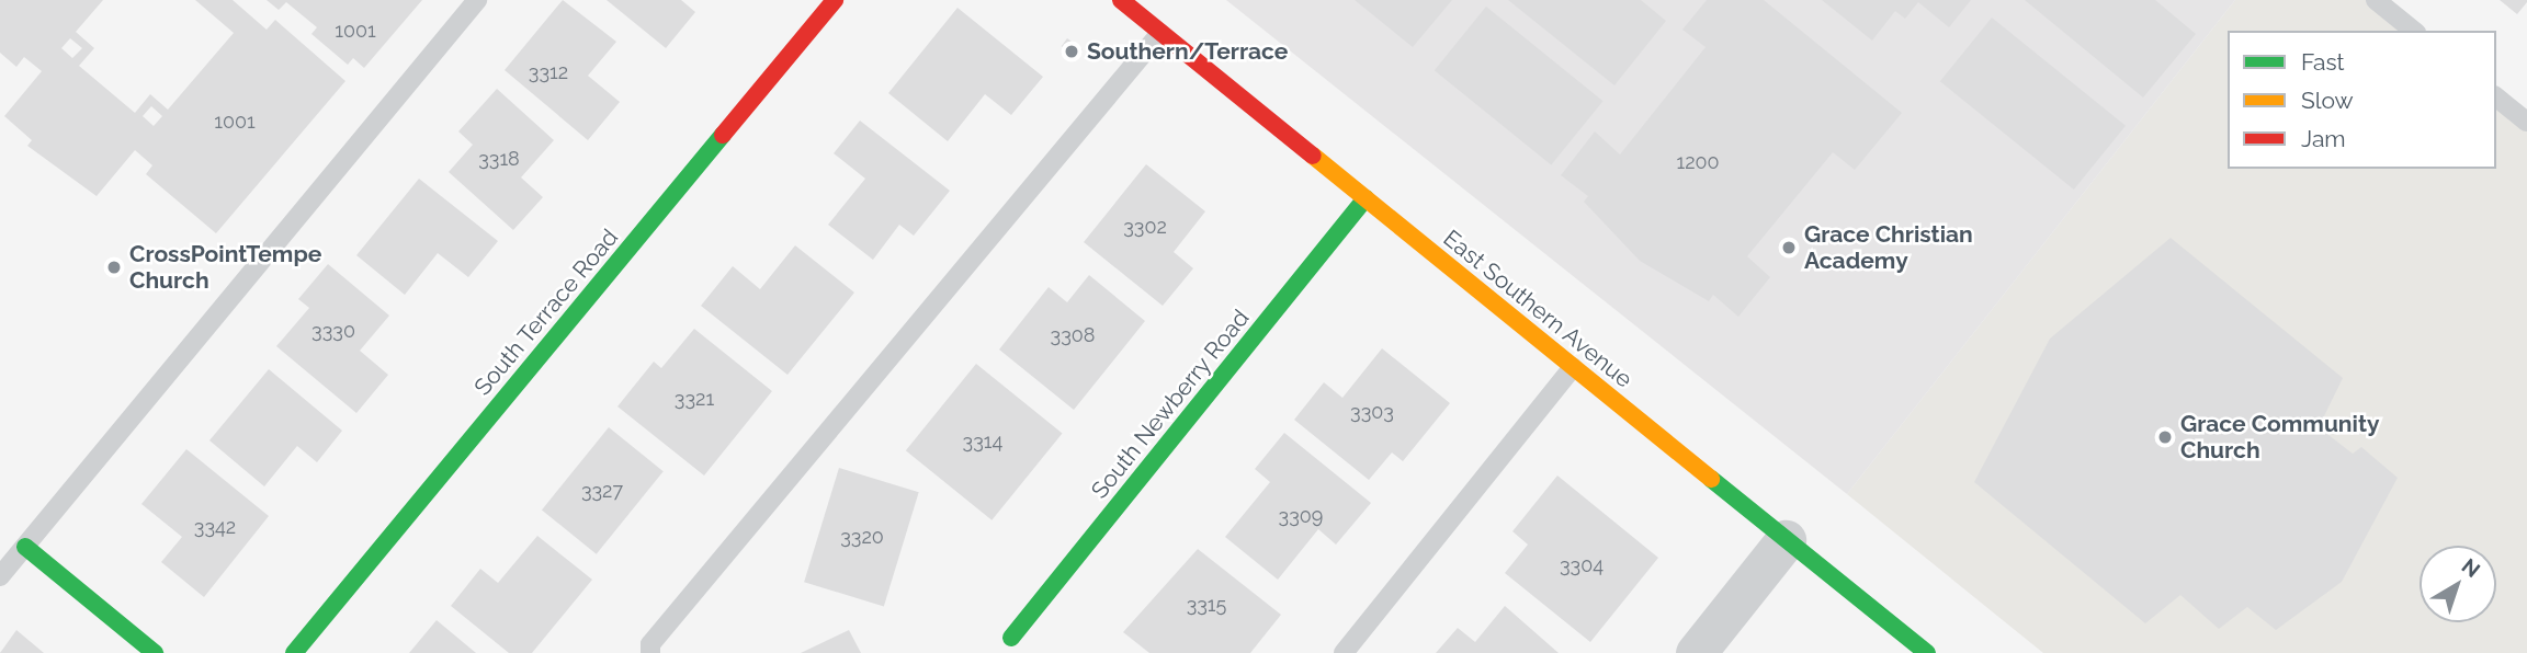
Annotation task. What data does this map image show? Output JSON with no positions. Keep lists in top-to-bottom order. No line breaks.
{"streets":{"street":["East Southern Avenue","South Terrace Road","South Newberry Road"]},"crossings":[["East Southern Avenue","South Newberry Road"]],"places":["Southern/Terrace","Grace Christian Academy","CrossPointTempe Church","Grace Community Church"],"house_numbers":["1001","3312","1001","3318","1200","3302","3330","3308","3321","3303","3314","3327","3309","3342","3320","3304","3315"],"legend":["Fast","Slow","Jam"],"north":"top right"}
